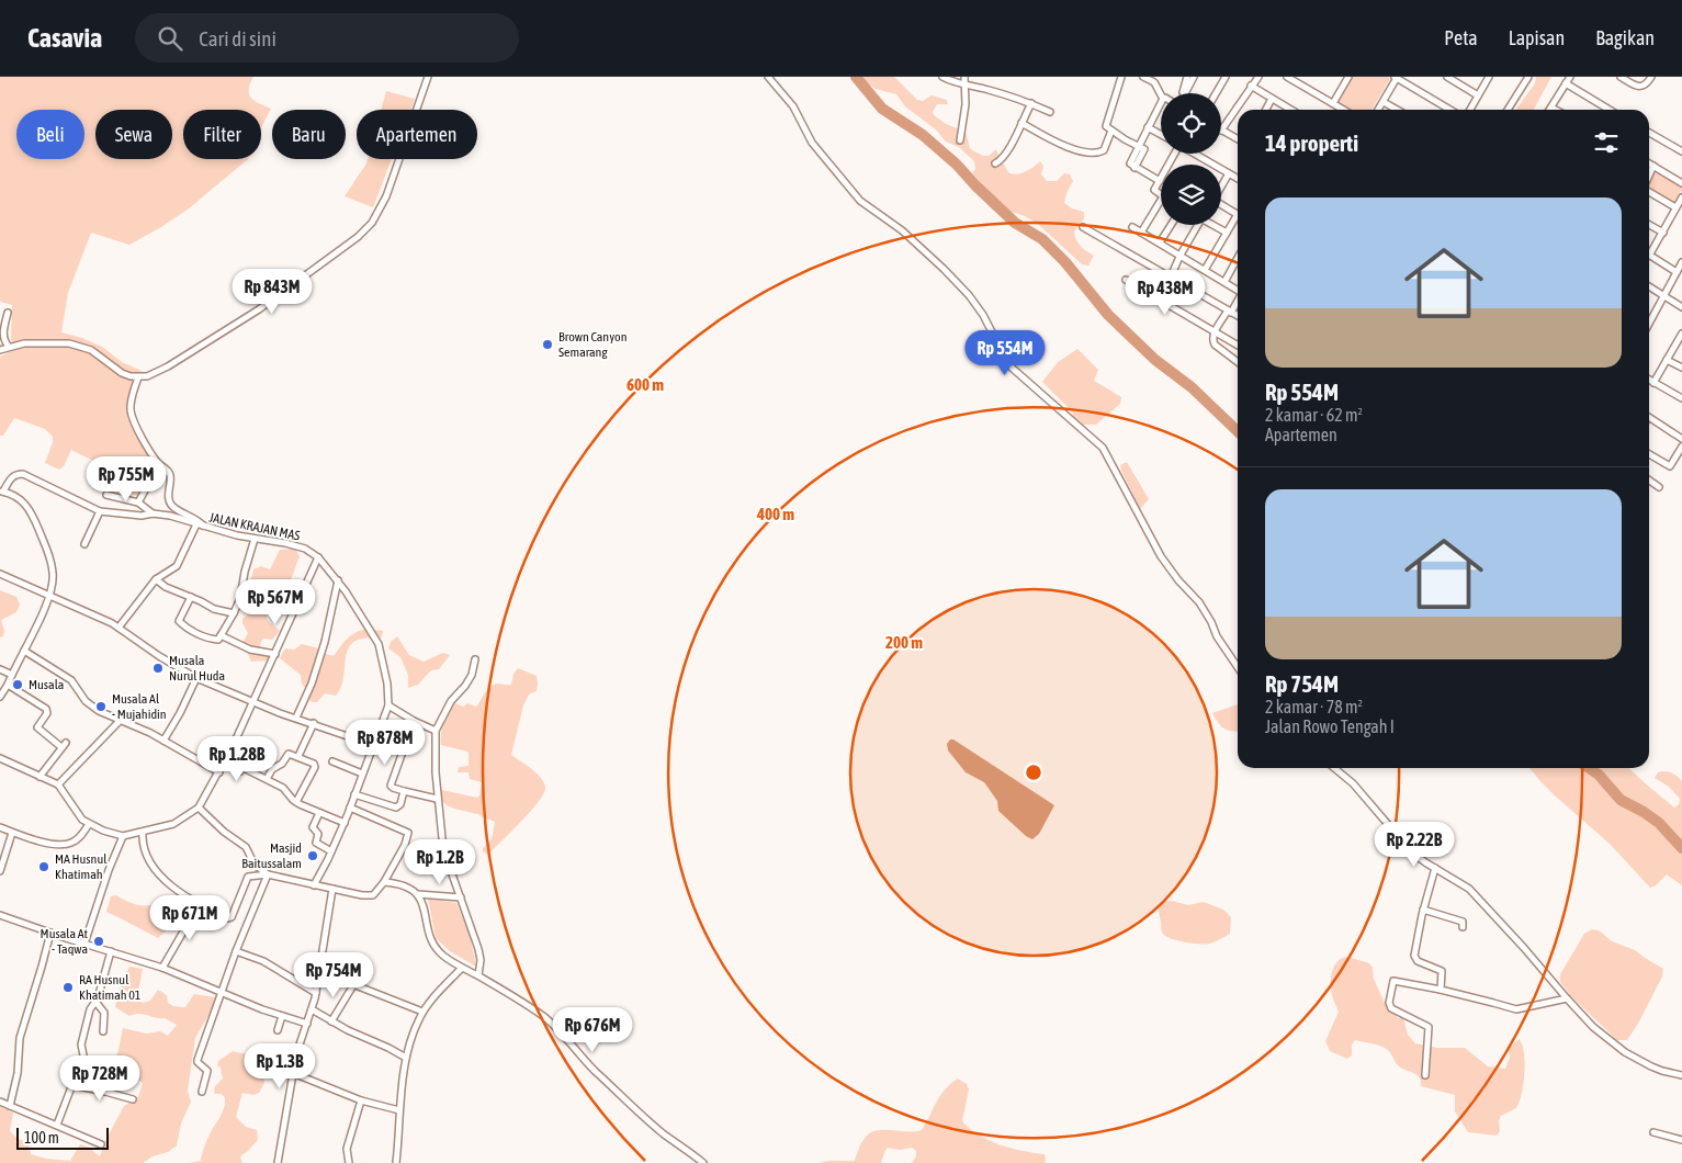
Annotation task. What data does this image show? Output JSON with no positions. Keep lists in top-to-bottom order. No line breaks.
{"streets":{"street":["JALAN KRAJAN MAS"]},"places":["Brown Canyon Semarang","Musala Nurul Huda","Musala","Musala Al - Mujahidin","Masjid Baitussalam","MA Husnul Khatimah","Musala At - Taqwa","RA Husnul Khatimah 01"],"scale_bar":"100 m","page":{"header":"Casavia","search":"Cari di sini","nav":["Peta","Lapisan","Bagikan"],"chip":["Beli","Sewa","Filter","Baru","Apartemen"],"heading":"14 properti","list":[{"name":"Rp 554M","note":"2 kamar · 62 m² · Apartemen"},{"name":"Rp 754M","note":"2 kamar · 78 m² · Jalan Rowo Tengah I"}],"price":["Rp 843M","Rp 438M","Rp 554M","Rp 755M","Rp 567M","Rp 878M","Rp 1.28B","Rp 2.22B","Rp 1.2B","Rp 671M","Rp 754M","Rp 676M","Rp 1.3B","Rp 728M"],"scale":"100 m"},"rings":["600 m","400 m","200 m"]}
